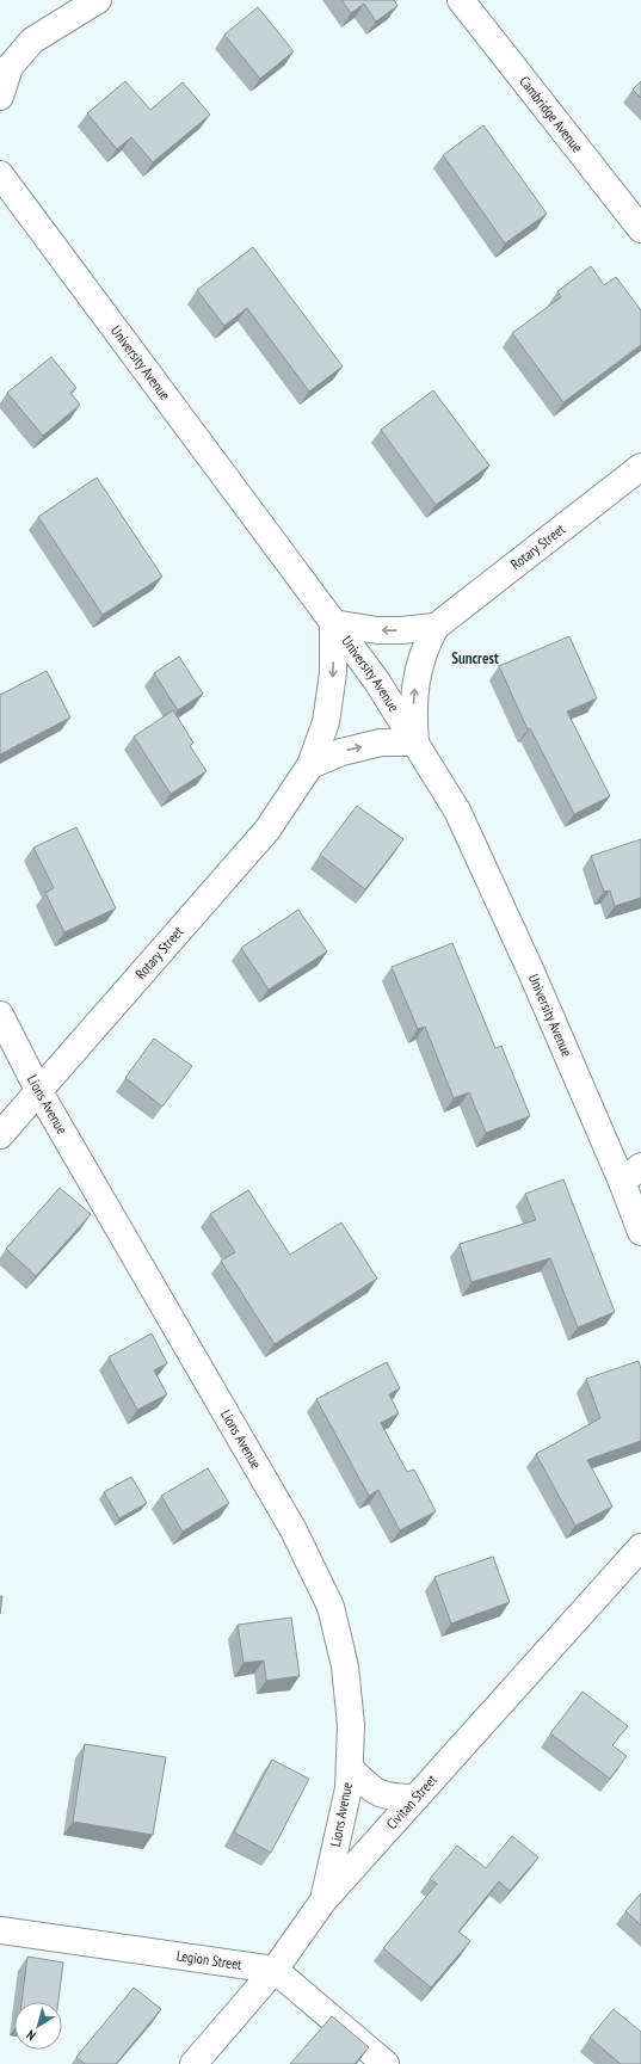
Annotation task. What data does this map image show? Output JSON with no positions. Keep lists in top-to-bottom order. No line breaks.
{"streets":{"street":["Cambridge Avenue","University Avenue","Rotary Street","Lions Avenue","Civitan Street","Legion Street"]},"crossings":[["University Avenue","Rotary Street"],["Rotary Street","Lions Avenue"],["Lions Avenue","Civitan Street"],["Civitan Street","Legion Street"]],"districts":["Suncrest"],"north":"bottom left"}
